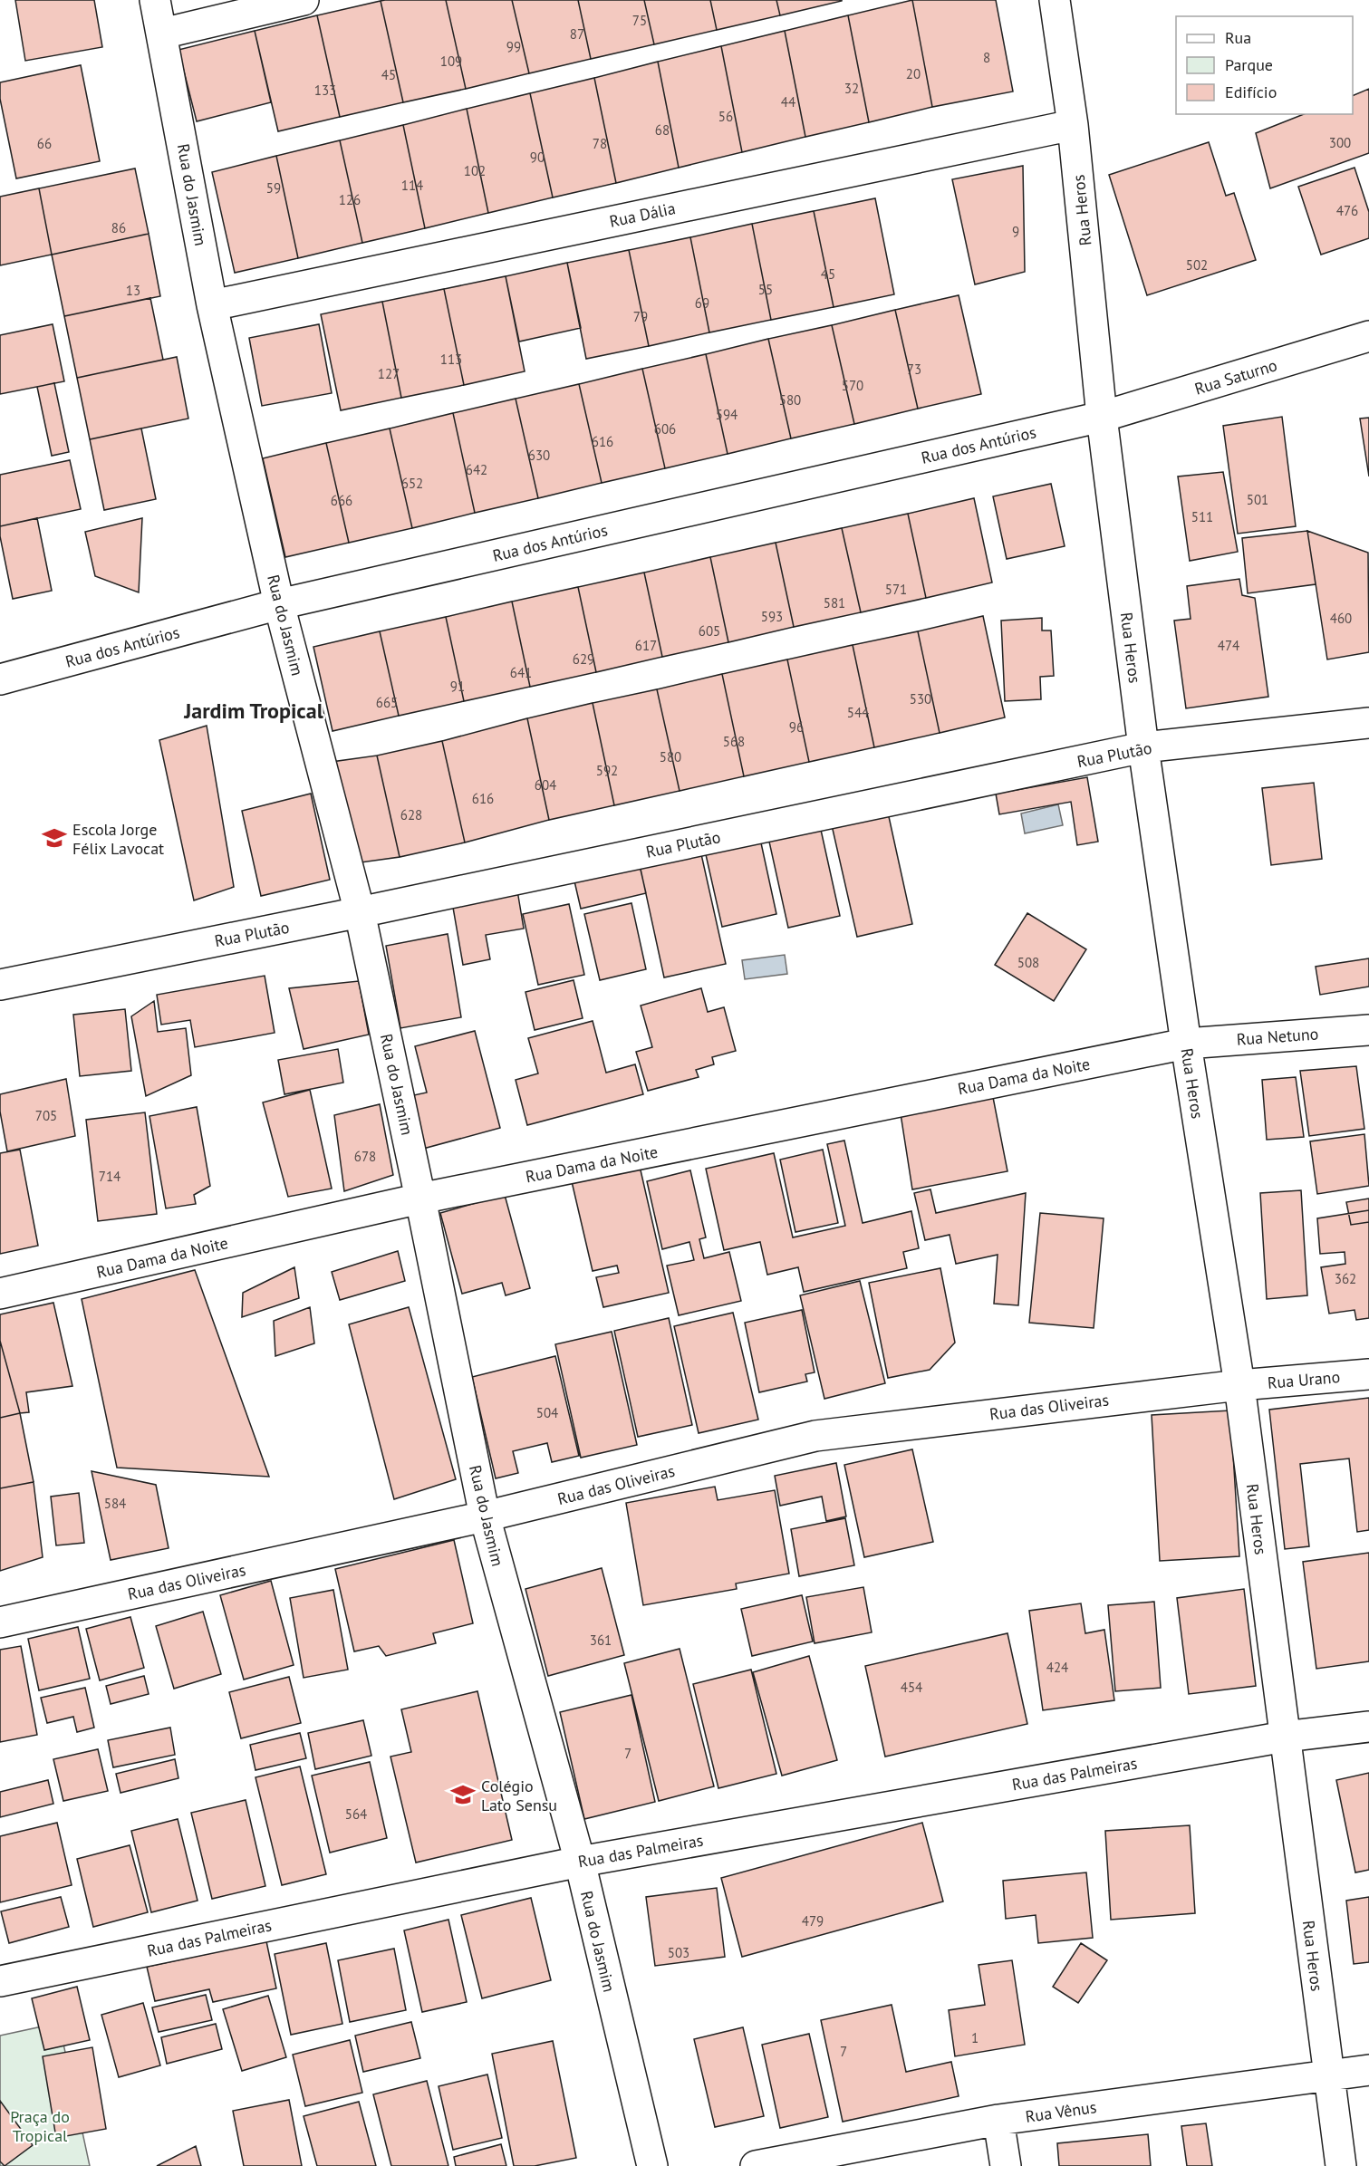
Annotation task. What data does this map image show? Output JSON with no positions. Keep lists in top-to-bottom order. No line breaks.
{"streets":{"street":["Rua do Jasmim","Rua Heros","Rua Dália","Rua Saturno","Rua dos Antúrios","Rua Plutão","Rua Netuno","Rua Dama da Noite","Rua Urano","Rua das Oliveiras","Rua das Palmeiras","Rua Vênus"]},"crossings":[["Rua do Jasmim","Rua Dália"],["Rua do Jasmim","Rua dos Antúrios"],["Rua do Jasmim","Rua Plutão"],["Rua do Jasmim","Rua Dama da Noite"],["Rua do Jasmim","Rua das Oliveiras"],["Rua do Jasmim","Rua das Palmeiras"],["Rua Heros","Rua Dália"],["Rua Heros","Rua Saturno"],["Rua Heros","Rua dos Antúrios"],["Rua Heros","Rua Plutão"],["Rua Heros","Rua Netuno"],["Rua Heros","Rua Dama da Noite"],["Rua Heros","Rua Urano"],["Rua Heros","Rua das Oliveiras"],["Rua Heros","Rua das Palmeiras"],["Rua Heros","Rua Vênus"],["Rua Saturno","Rua dos Antúrios"],["Rua Netuno","Rua Dama da Noite"],["Rua Urano","Rua das Oliveiras"]],"districts":["Jardim Tropical"],"parks":["Praça do Tropical"],"places":{"school or university":["Escola Jorge Félix Lavocat","Colégio Lato Sensu"]},"house_numbers":["75","87","99","8","109","20","45","32","133","44","56","68","300","66","78","90","102","114","59","126","476","86","9","502","45","55","13","69","79","113","73","127","570","580","594","606","616","630","642","652","501","666","511","571","581","593","460","605","617","474","629","641","91","530","665","544","96","568","580","592","604","616","628","508","705","678","714","362","504","584","361","424","454","7","564","479","503","1","7"],"legend":["Rua","Parque","Edifício"]}
